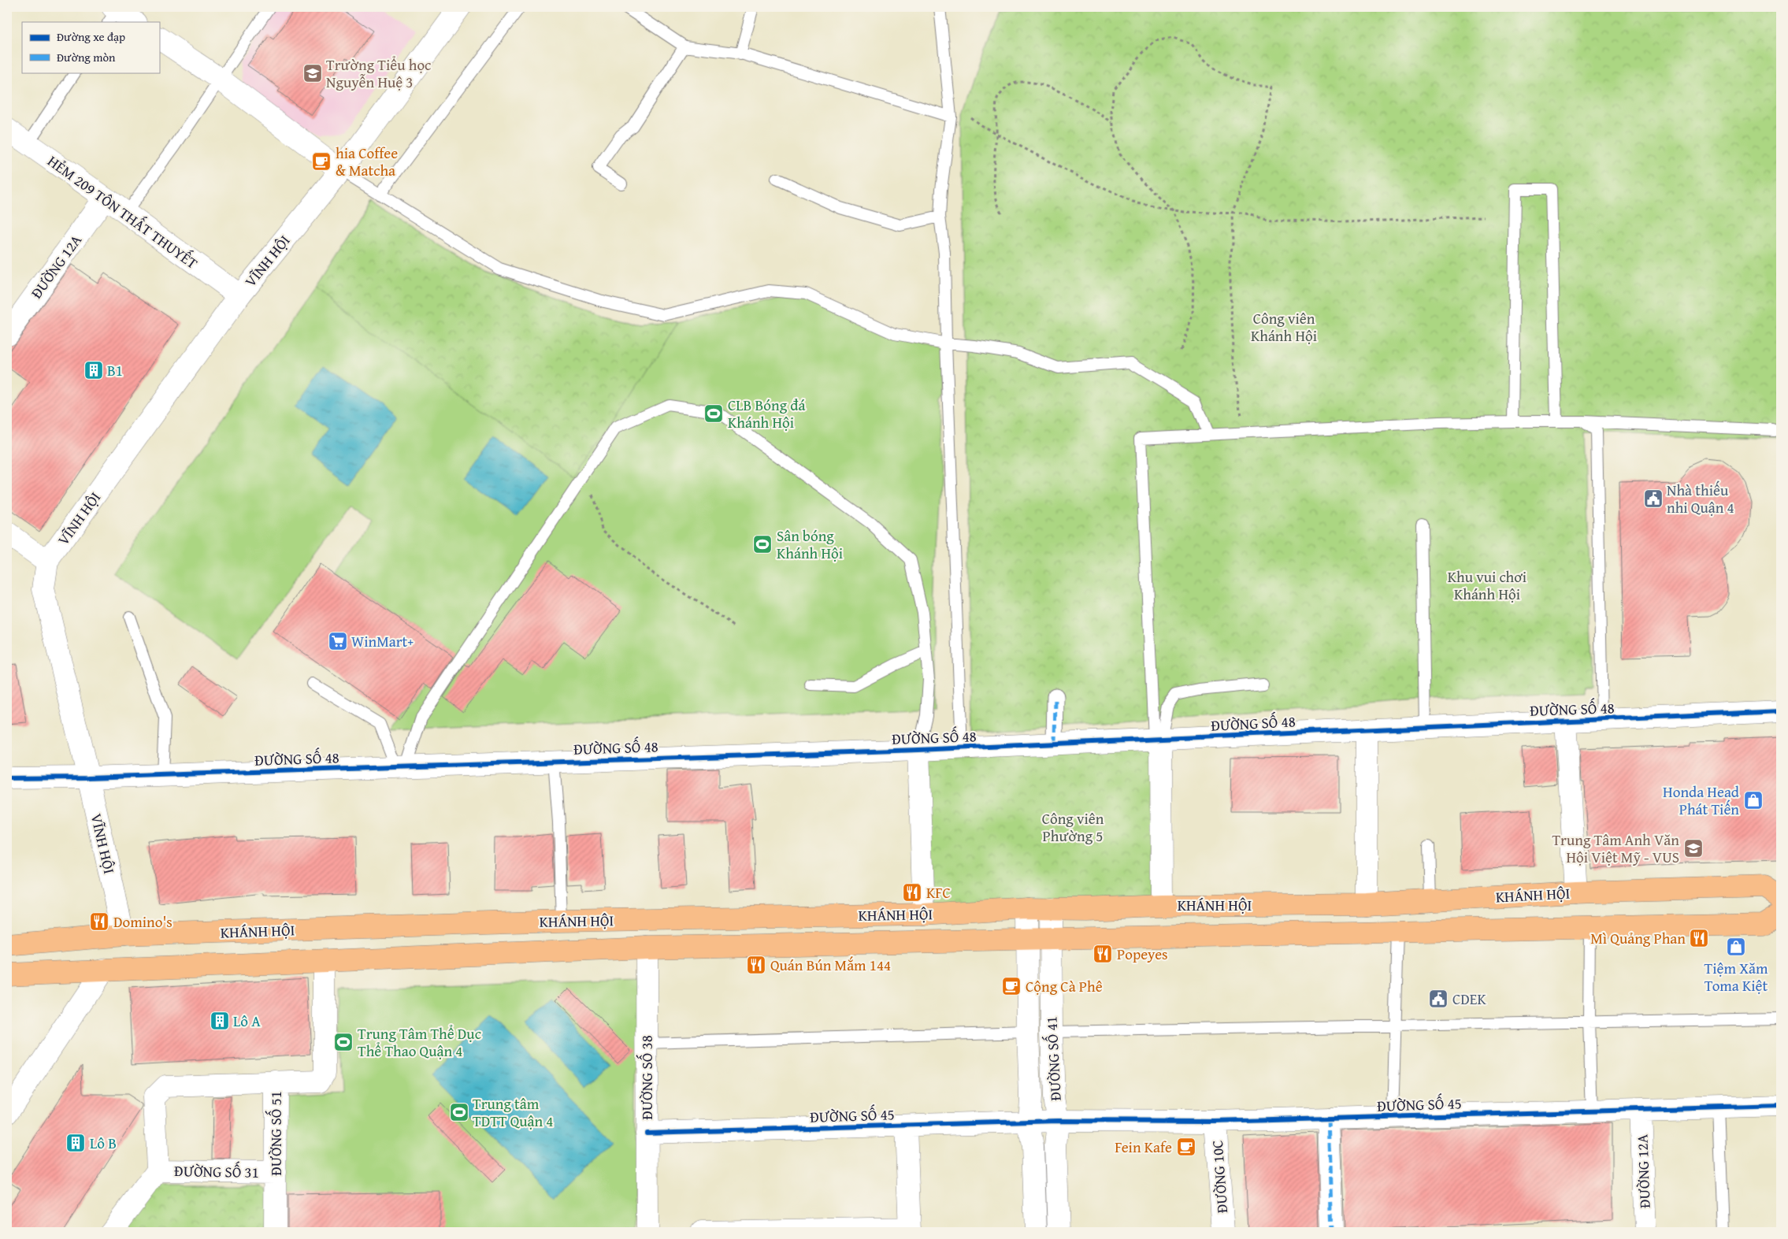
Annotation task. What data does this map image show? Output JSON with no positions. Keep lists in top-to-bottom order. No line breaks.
{"streets":{"main road":["KHÁNH HỘI"],"street":["HẺM 209 TÔN THẤT THUYẾT","VĨNH HỘI","ĐƯỜNG 12A","ĐƯỜNG SỐ 48","ĐƯỜNG SỐ 41","ĐƯỜNG SỐ 38","ĐƯỜNG SỐ 45","ĐƯỜNG SỐ 51","ĐƯỜNG SỐ 31","ĐƯỜNG 10C"]},"crossings":[["HẺM 209 TÔN THẤT THUYẾT","VĨNH HỘI"],["HẺM 209 TÔN THẤT THUYẾT","ĐƯỜNG 12A"],["VĨNH HỘI","ĐƯỜNG SỐ 48"],["VĨNH HỘI","KHÁNH HỘI"],["ĐƯỜNG 12A","ĐƯỜNG SỐ 45"],["KHÁNH HỘI","ĐƯỜNG SỐ 41"],["KHÁNH HỘI","ĐƯỜNG SỐ 38"],["KHÁNH HỘI","ĐƯỜNG SỐ 51"],["ĐƯỜNG SỐ 41","ĐƯỜNG SỐ 45"],["ĐƯỜNG SỐ 38","ĐƯỜNG SỐ 45"],["ĐƯỜNG SỐ 45","ĐƯỜNG 10C"],["ĐƯỜNG SỐ 51","ĐƯỜNG SỐ 31"]],"parks":["Công viên Khánh Hội","Khu vui chơi Khánh Hội","Công viên Phường 5"],"places":{"school or university":["Trường Tiểu học Nguyễn Huệ 3","Trung Tâm Anh Văn Hội Việt Mỹ - VUS"],"cafe":["hia Coffee & Matcha","Cộng Cà Phê","Fein Kafe"],"building":["B1","Lô A","Lô B"],"sports":["CLB Bóng đá Khánh Hội","Sân bóng Khánh Hội","Trung Tâm Thể Dục Thể Thao Quận 4","Trung tâm TDTT Quận 4"],"public building":["Nhà thiếu nhi Quận 4","CDEK"],"supermarket":["WinMart+"],"shop":["Honda Head Phát Tiến","Tiệm Xăm Toma Kiệt"],"restaurant":["KFC","Domino's","Mì Quảng Phan","Popeyes","Quán Bún Mắm 144"]},"legend":["Đường xe đạp","Đường mòn"]}
